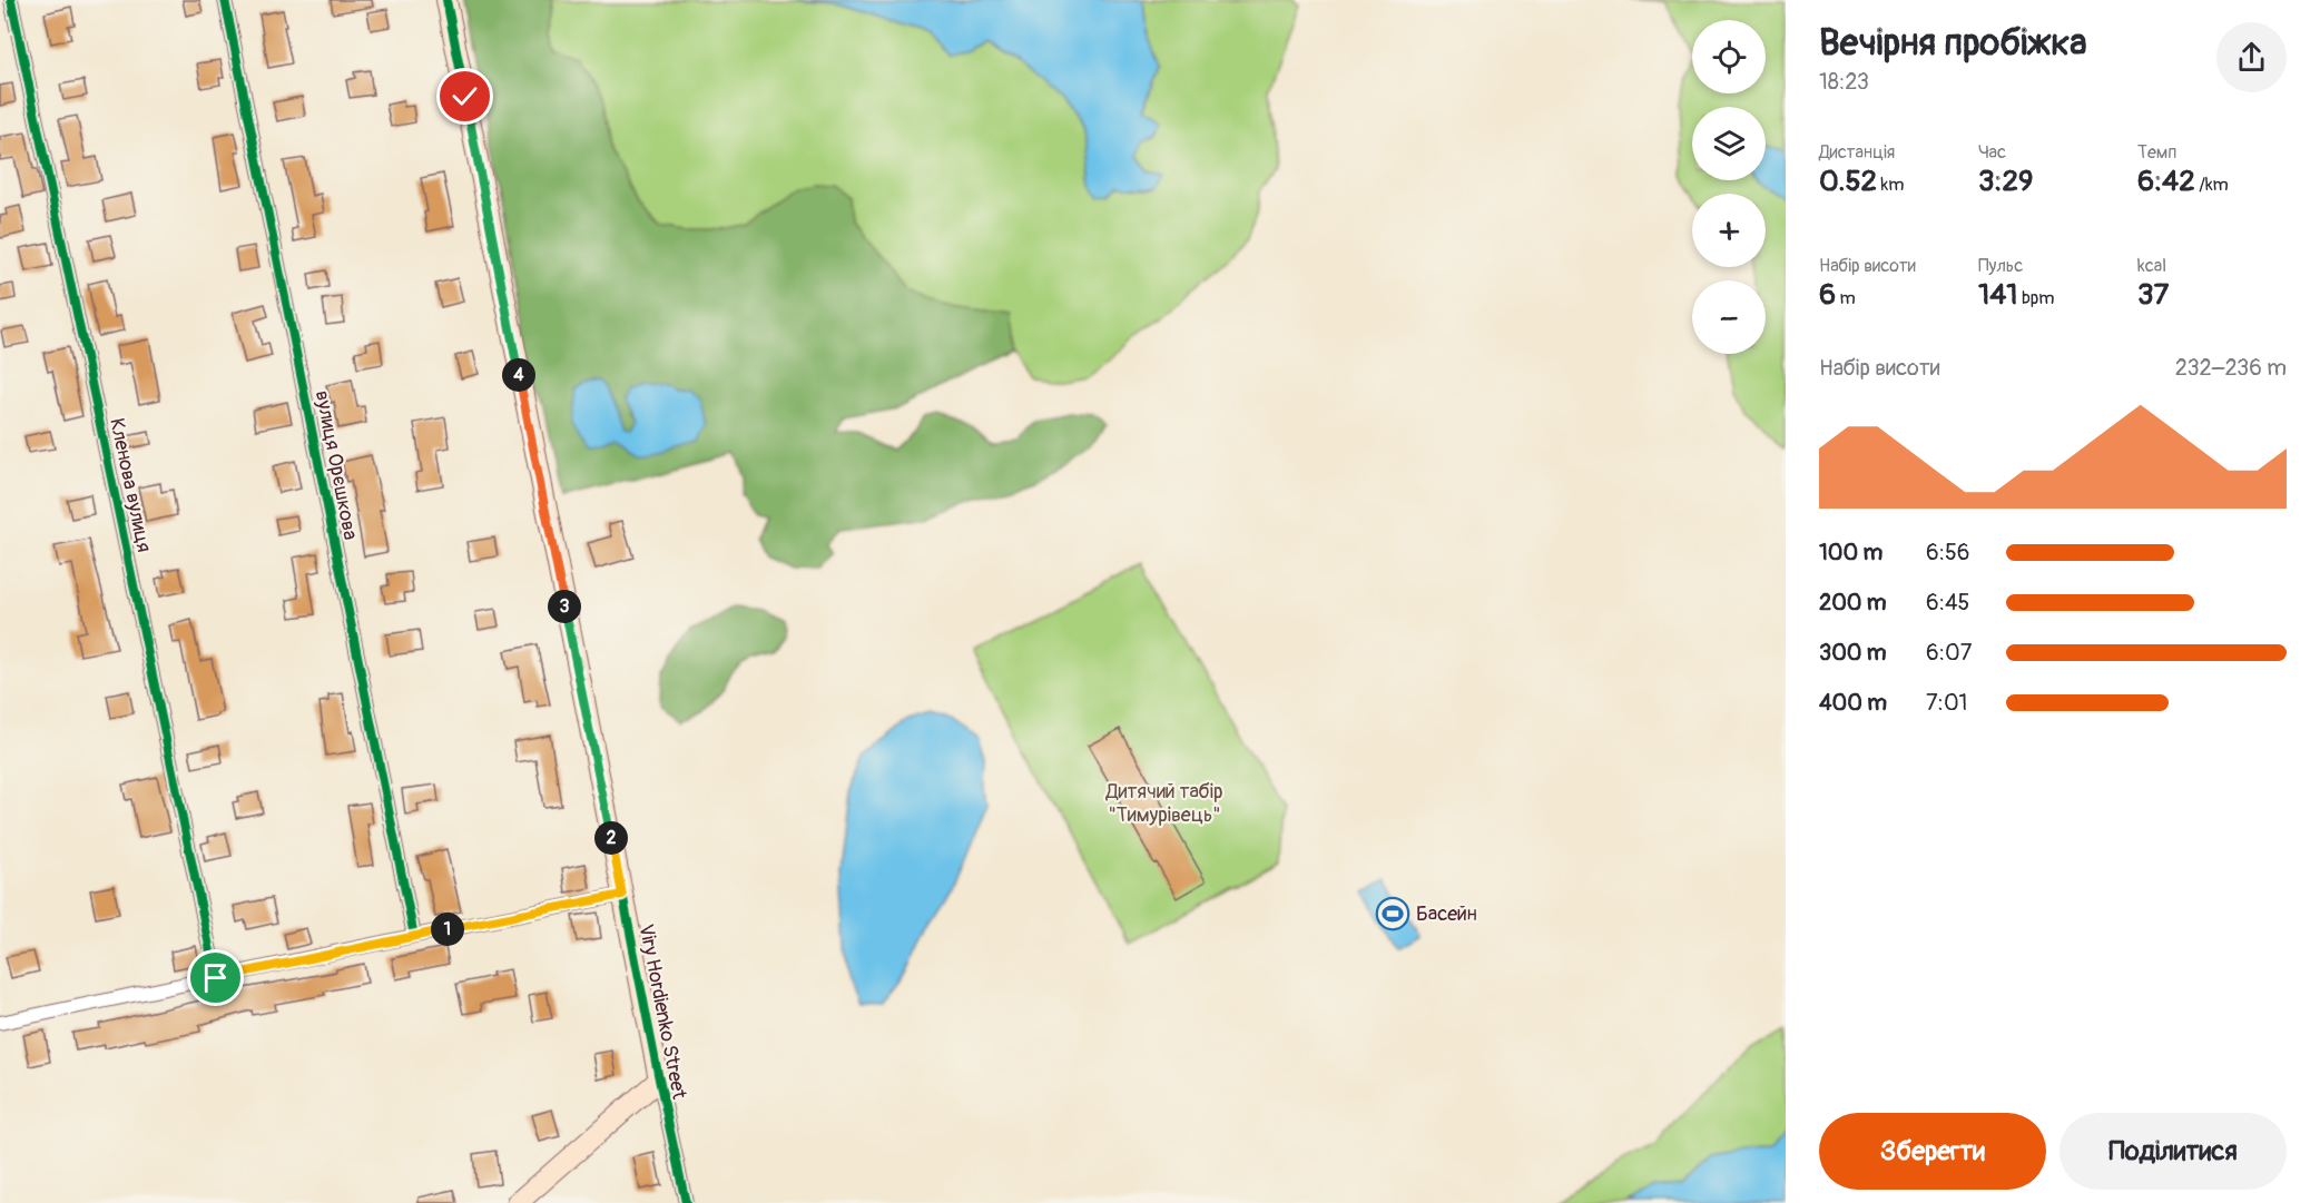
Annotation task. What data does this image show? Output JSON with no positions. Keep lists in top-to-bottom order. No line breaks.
{"streets":{"street":["вулиця Орєшкова","Кленова вулиця","Viry Hordienko Street"]},"parks":["Дитячий табір \"Тимурівець\""],"places":{"sports":["Басейн"]},"page":{"heading":["Вечірня пробіжка","18:23"],"map_buttons":["+","−"],"stats":[["Дистанція","0.52 km"],["Час","3:29"],["Темп","6:42 /km"],["Набір висоти","6 m"],["Пульс","141 bpm"],["kcal","37"]],"chart":["Набір висоти","232–236 m"],"pins":["4","3","2","1"],"list":[{"name":"100 m","note":"6:56"},{"name":"200 m","note":"6:45"},{"name":"300 m","note":"6:07"},{"name":"400 m","note":"7:01"}],"buttons":["Зберегти","Поділитися"]}}
